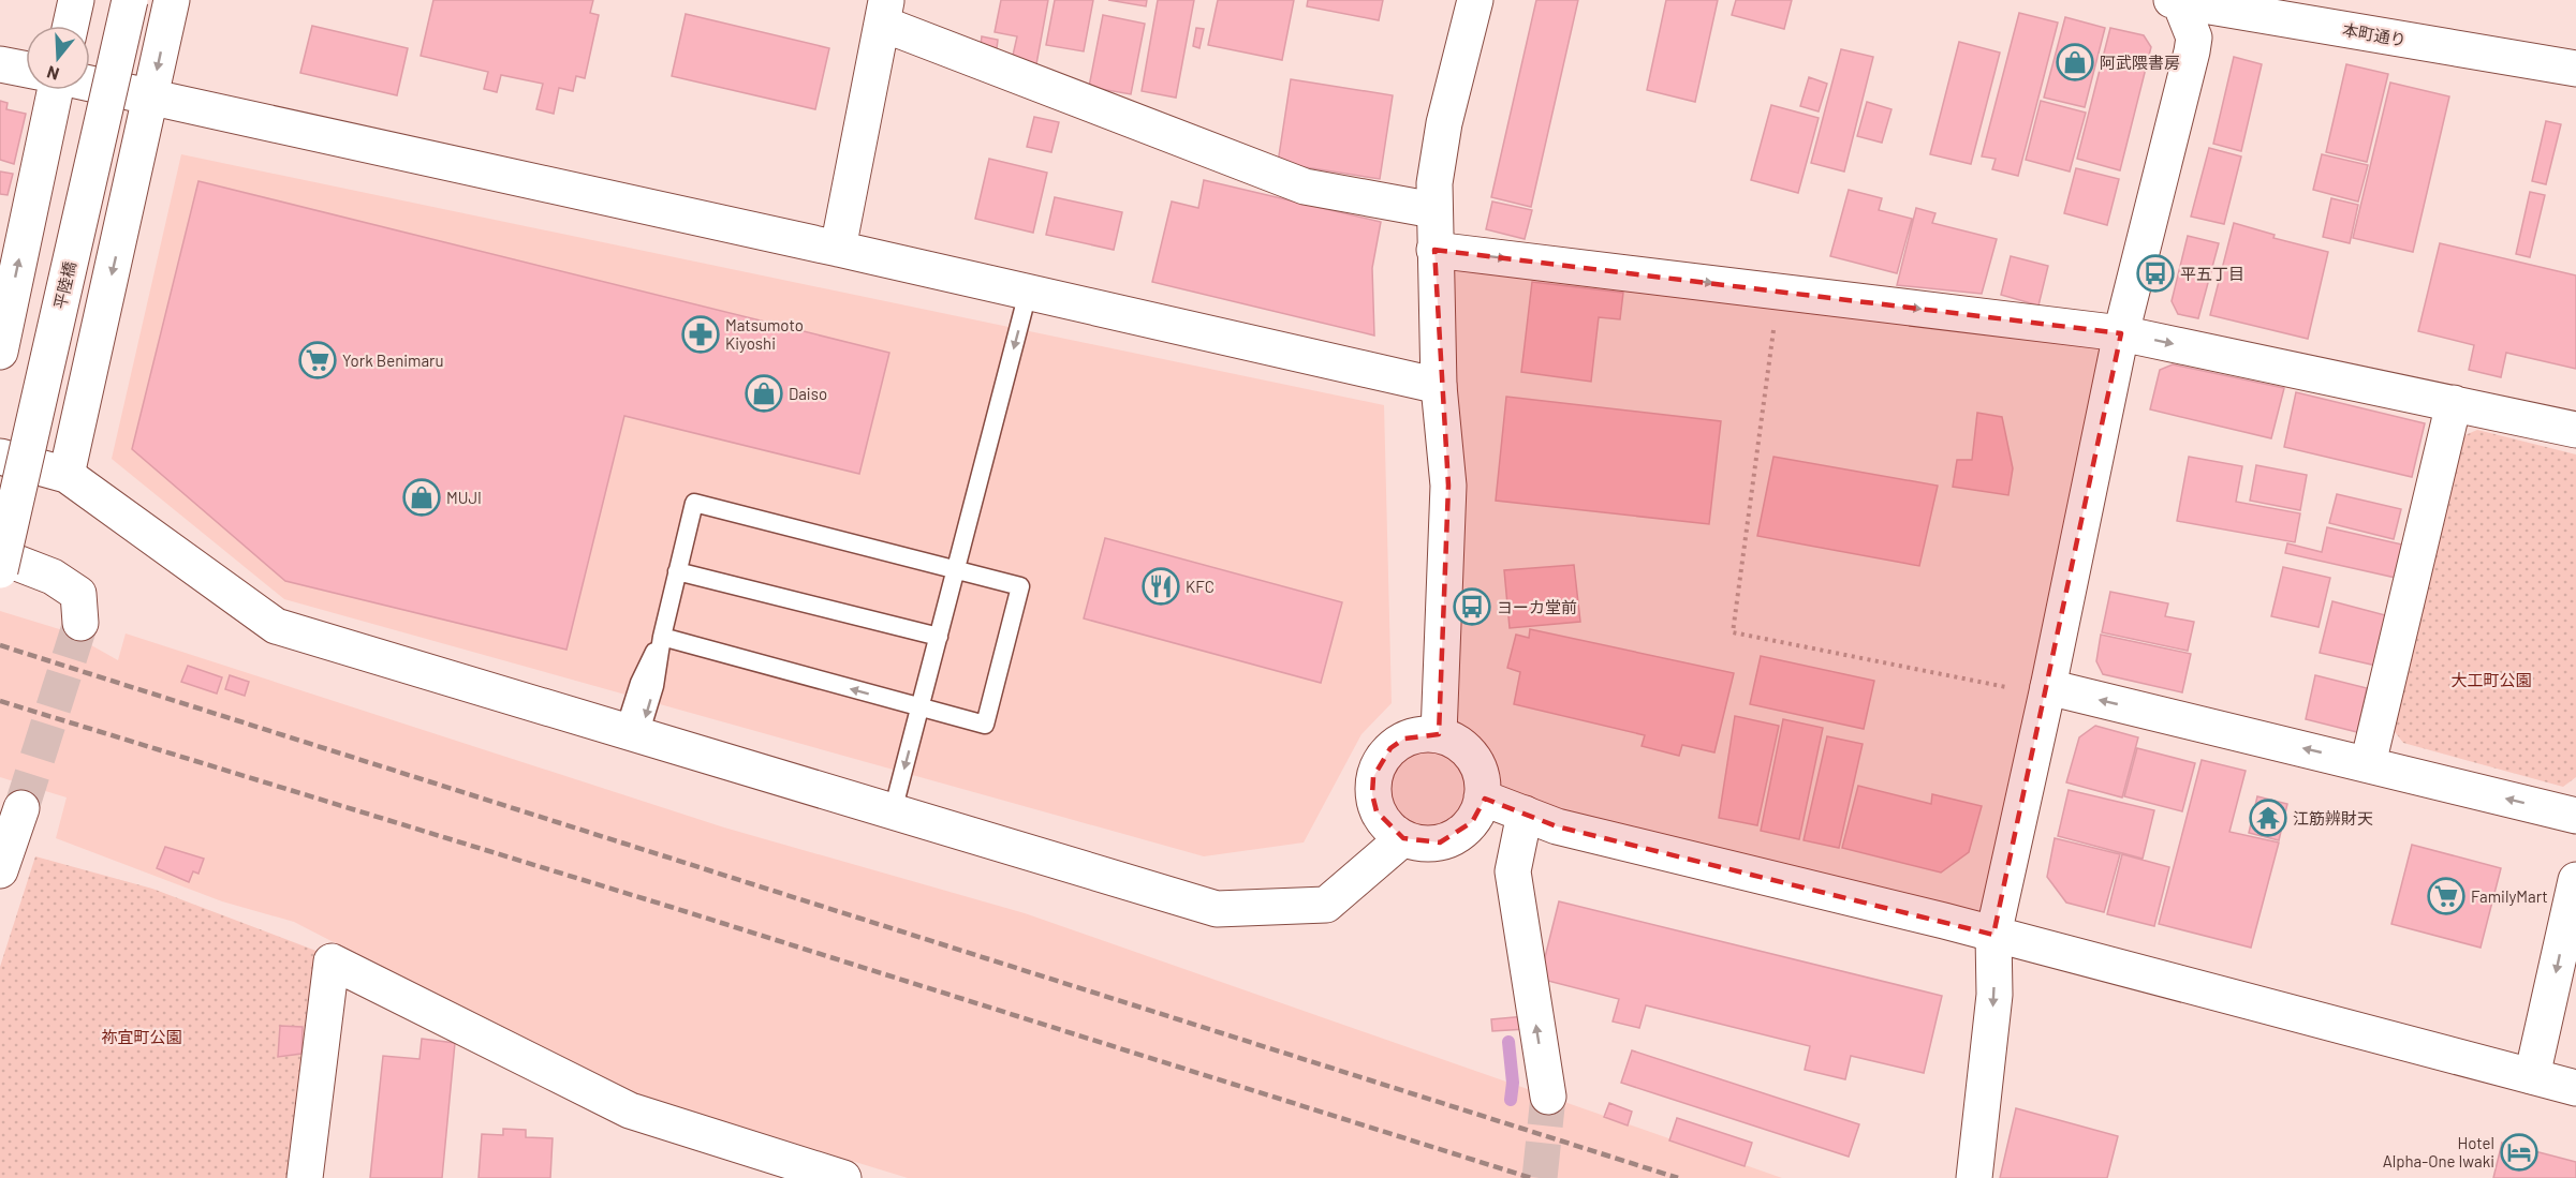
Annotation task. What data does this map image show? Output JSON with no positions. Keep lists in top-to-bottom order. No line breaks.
{"streets":{"street":["本町通り","平陸橋"]},"parks":["大工町公園","祢宜町公園"],"places":{"shop":["阿武隈書房","Daiso","MUJI"],"bus stop":["平五丁目","ヨーカ堂前"],"pharmacy":["Matsumoto Kiyoshi"],"supermarket":["York Benimaru","FamilyMart"],"restaurant":["KFC"],"temple":["江筋辨財天"],"hotel":["Hotel Alpha-One Iwaki"]},"north":"bottom"}
